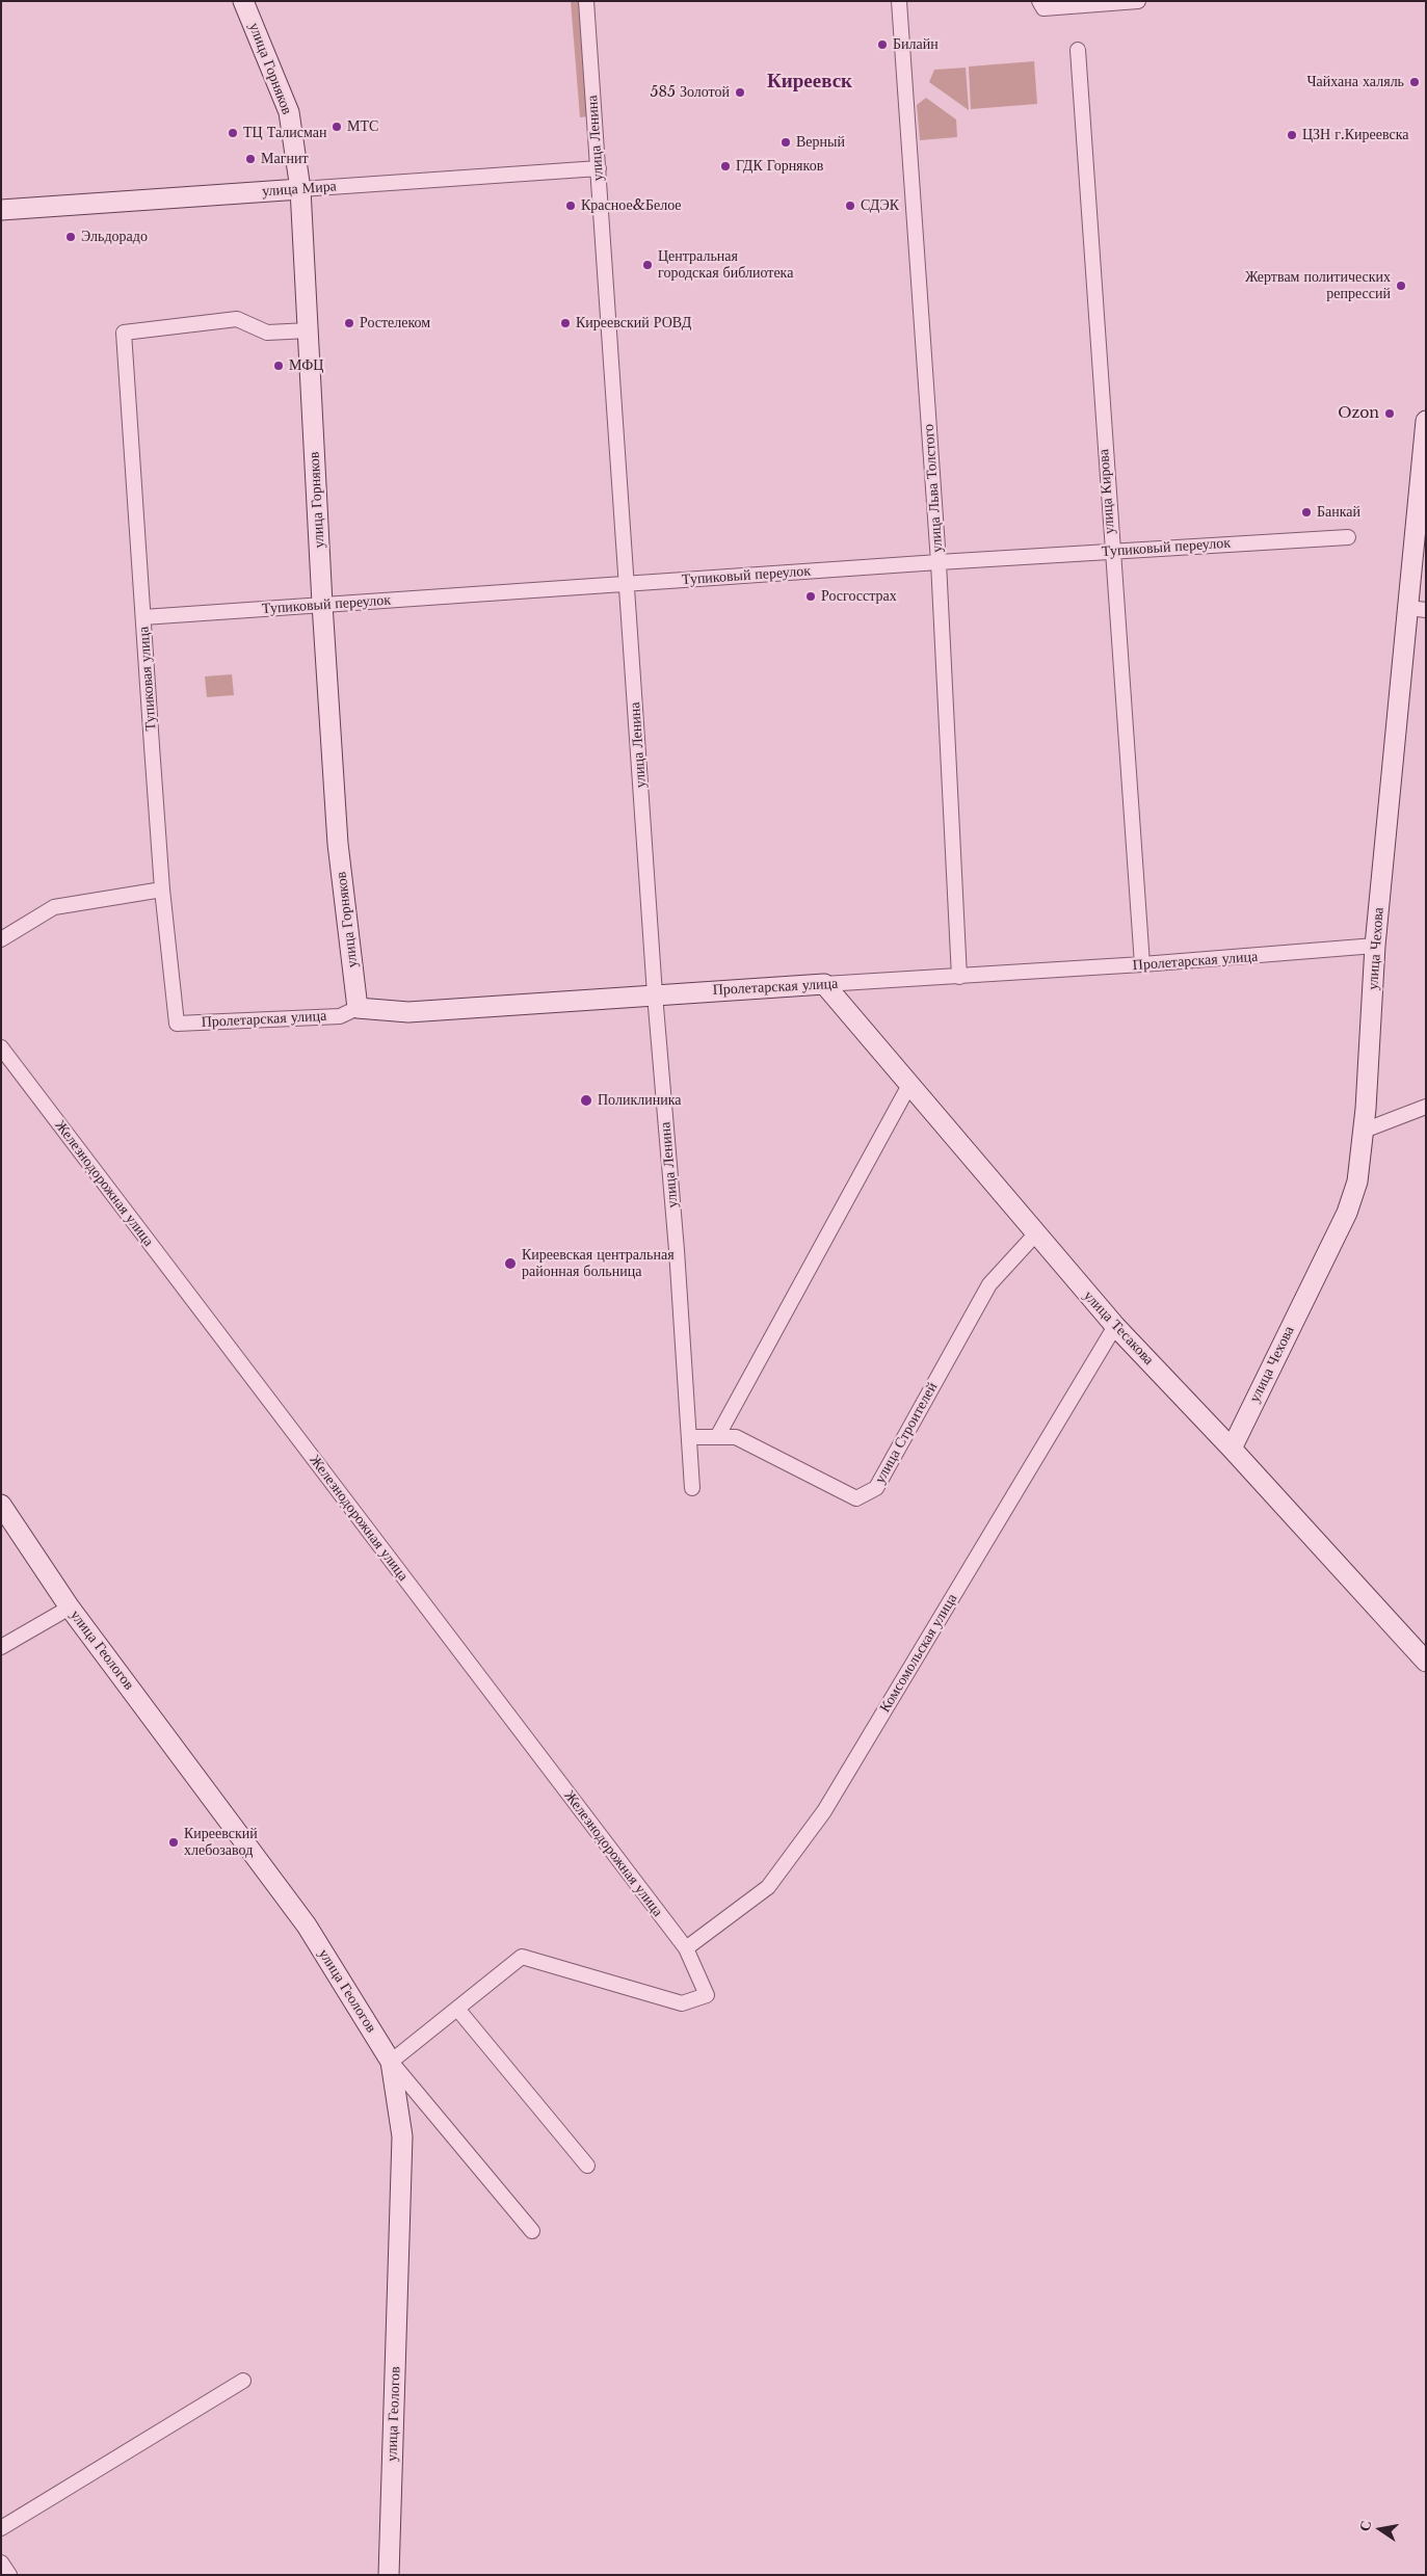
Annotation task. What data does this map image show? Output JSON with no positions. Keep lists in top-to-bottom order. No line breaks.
{"streets":{"main road":["улица Горняков","улица Мира","улица Чехова","Пролетарская улица","улица Тесакова","улица Геологов"],"street":["улица Ленина","улица Льва Толстого","улица Кирова","Тупиковый переулок","Тупиковая улица","Железнодорожная улица","улица Строителей","Комсомольская улица"]},"crossings":[["улица Горняков","улица Мира"],["улица Горняков","Тупиковый переулок"],["улица Горняков","Тупиковая улица"],["улица Горняков","Пролетарская улица"],["улица Ленина","улица Мира"],["улица Ленина","Тупиковый переулок"],["улица Ленина","Пролетарская улица"],["улица Ленина","улица Строителей"],["улица Льва Толстого","Тупиковый переулок"],["улица Льва Толстого","Пролетарская улица"],["улица Кирова","Тупиковый переулок"],["улица Кирова","Пролетарская улица"],["Тупиковый переулок","Тупиковая улица"],["Тупиковая улица","Пролетарская улица"],["улица Чехова","Пролетарская улица"],["улица Чехова","улица Тесакова"],["Пролетарская улица","улица Тесакова"],["Железнодорожная улица","Комсомольская улица"],["улица Тесакова","улица Строителей"],["улица Тесакова","Комсомольская улица"]],"districts":["Киреевск"],"places":["Билайн","Чайхана халяль","585 Золотой","МТС","ТЦ Талисман","ЦЗН г.Киреевска","Верный","Магнит","ГДК Горняков","Красное&Белое","СДЭК","Эльдорадо","Центральная городская библиотека","Жертвам политических репрессий","Ростелеком","Киреевский РОВД","МФЦ","Ozon","Банкай","Росгосстрах","Поликлиника","Киреевская центральная районная больница","Киреевский хлебозавод"],"north":"left"}
